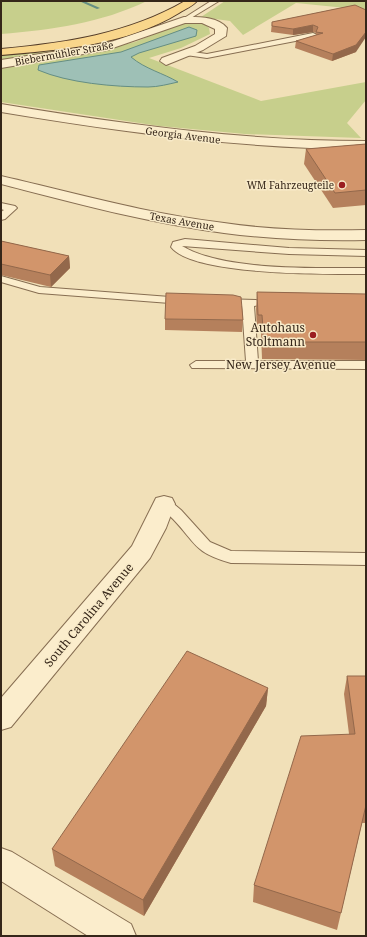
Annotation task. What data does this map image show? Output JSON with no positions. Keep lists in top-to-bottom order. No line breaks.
{"streets":{"street":["Biebermühler Straße","Georgia Avenue","Texas Avenue","South Carolina Avenue"],"lane":["New Jersey Avenue"]},"places":["WM Fahrzeugteile","Autohaus Stoltmann"]}
